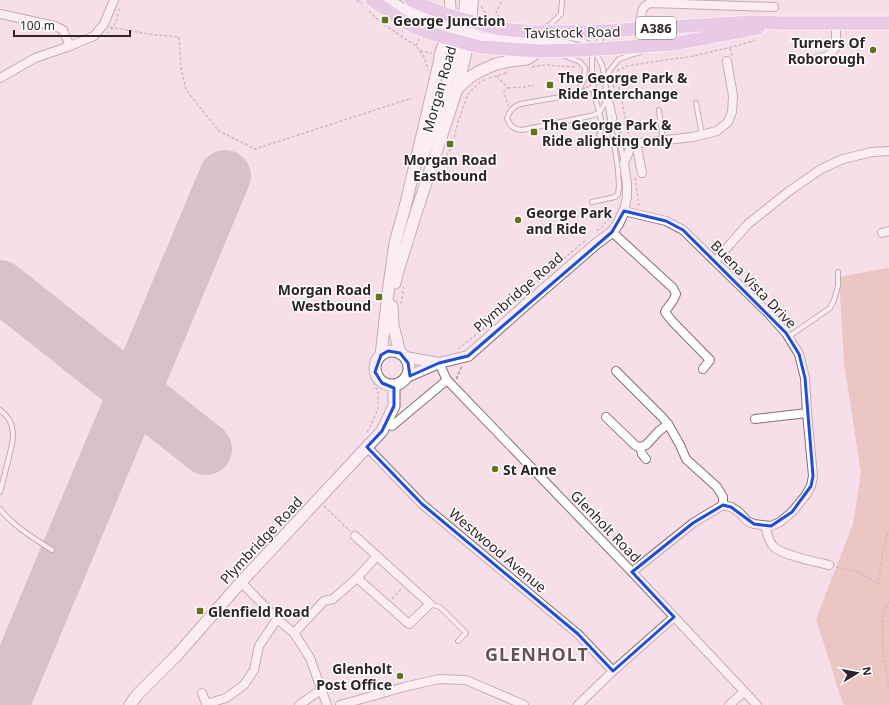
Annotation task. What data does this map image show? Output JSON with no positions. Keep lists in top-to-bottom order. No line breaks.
{"streets":{"highway":["A386","Tavistock Road"],"main road":["Morgan Road","Plymbridge Road"],"street":["Buena Vista Drive","Glenholt Road","Westwood Avenue"]},"crossings":[["Tavistock Road","Morgan Road"],["Morgan Road","Plymbridge Road"],["Buena Vista Drive","Plymbridge Road"],["Plymbridge Road","Glenholt Road"],["Plymbridge Road","Westwood Avenue"]],"districts":["GLENHOLT"],"places":{"transit":["George Junction","The George Park & Ride Interchange","The George Park & Ride alighting only","Morgan Road Eastbound","Morgan Road Westbound","Glenfield Road"],"other":["Turners Of Roborough","George Park and Ride","St Anne","Glenholt Post Office"]},"scale_bar":"100 m","north":"right"}
